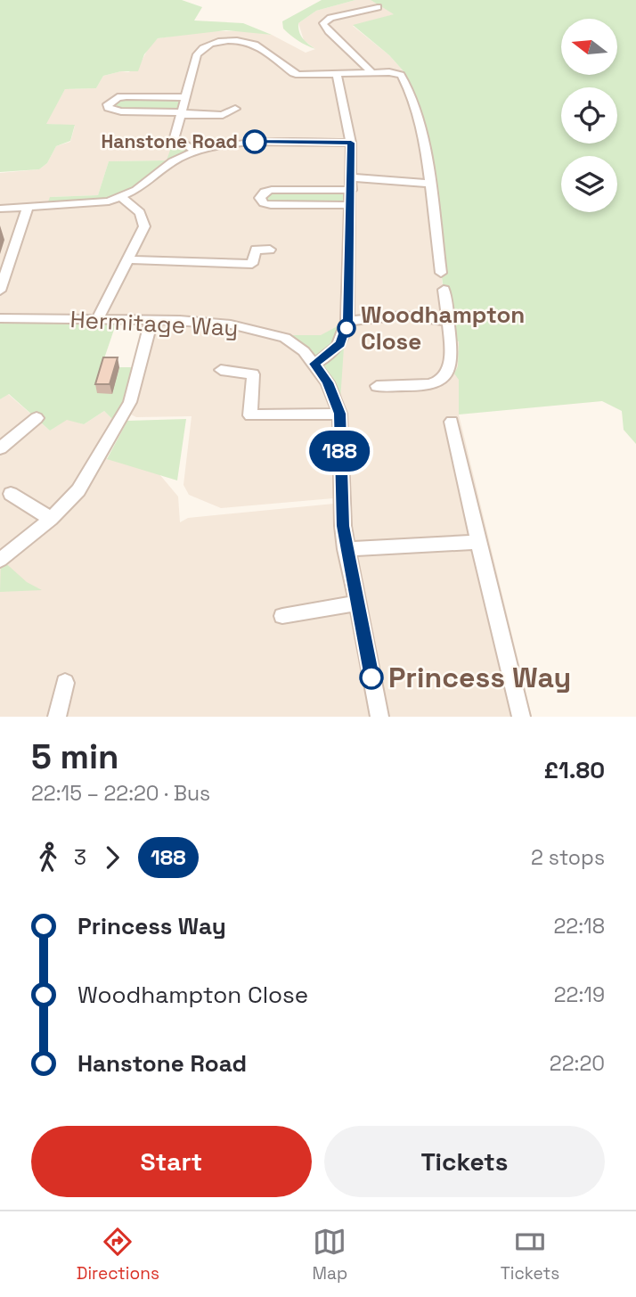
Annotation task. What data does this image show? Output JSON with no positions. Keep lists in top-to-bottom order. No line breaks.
{"streets":{"street":["Hermitage Way"]},"places":["Hanstone Road","Woodhampton Close","Princess Way"],"lines":["bus line 188"],"north":"left","page":{"on_map":"188","heading":["5 min","22:15 – 22:20 · Bus","£1.80"],"legs":["3","188","2 stops"],"list":[{"name":"Princess Way","value":"22:18"},{"name":"Woodhampton Close","value":"22:19"},{"name":"Hanstone Road","value":"22:20"}],"buttons":["Start","Tickets"],"tabs":["Directions","Map","Tickets"]}}
